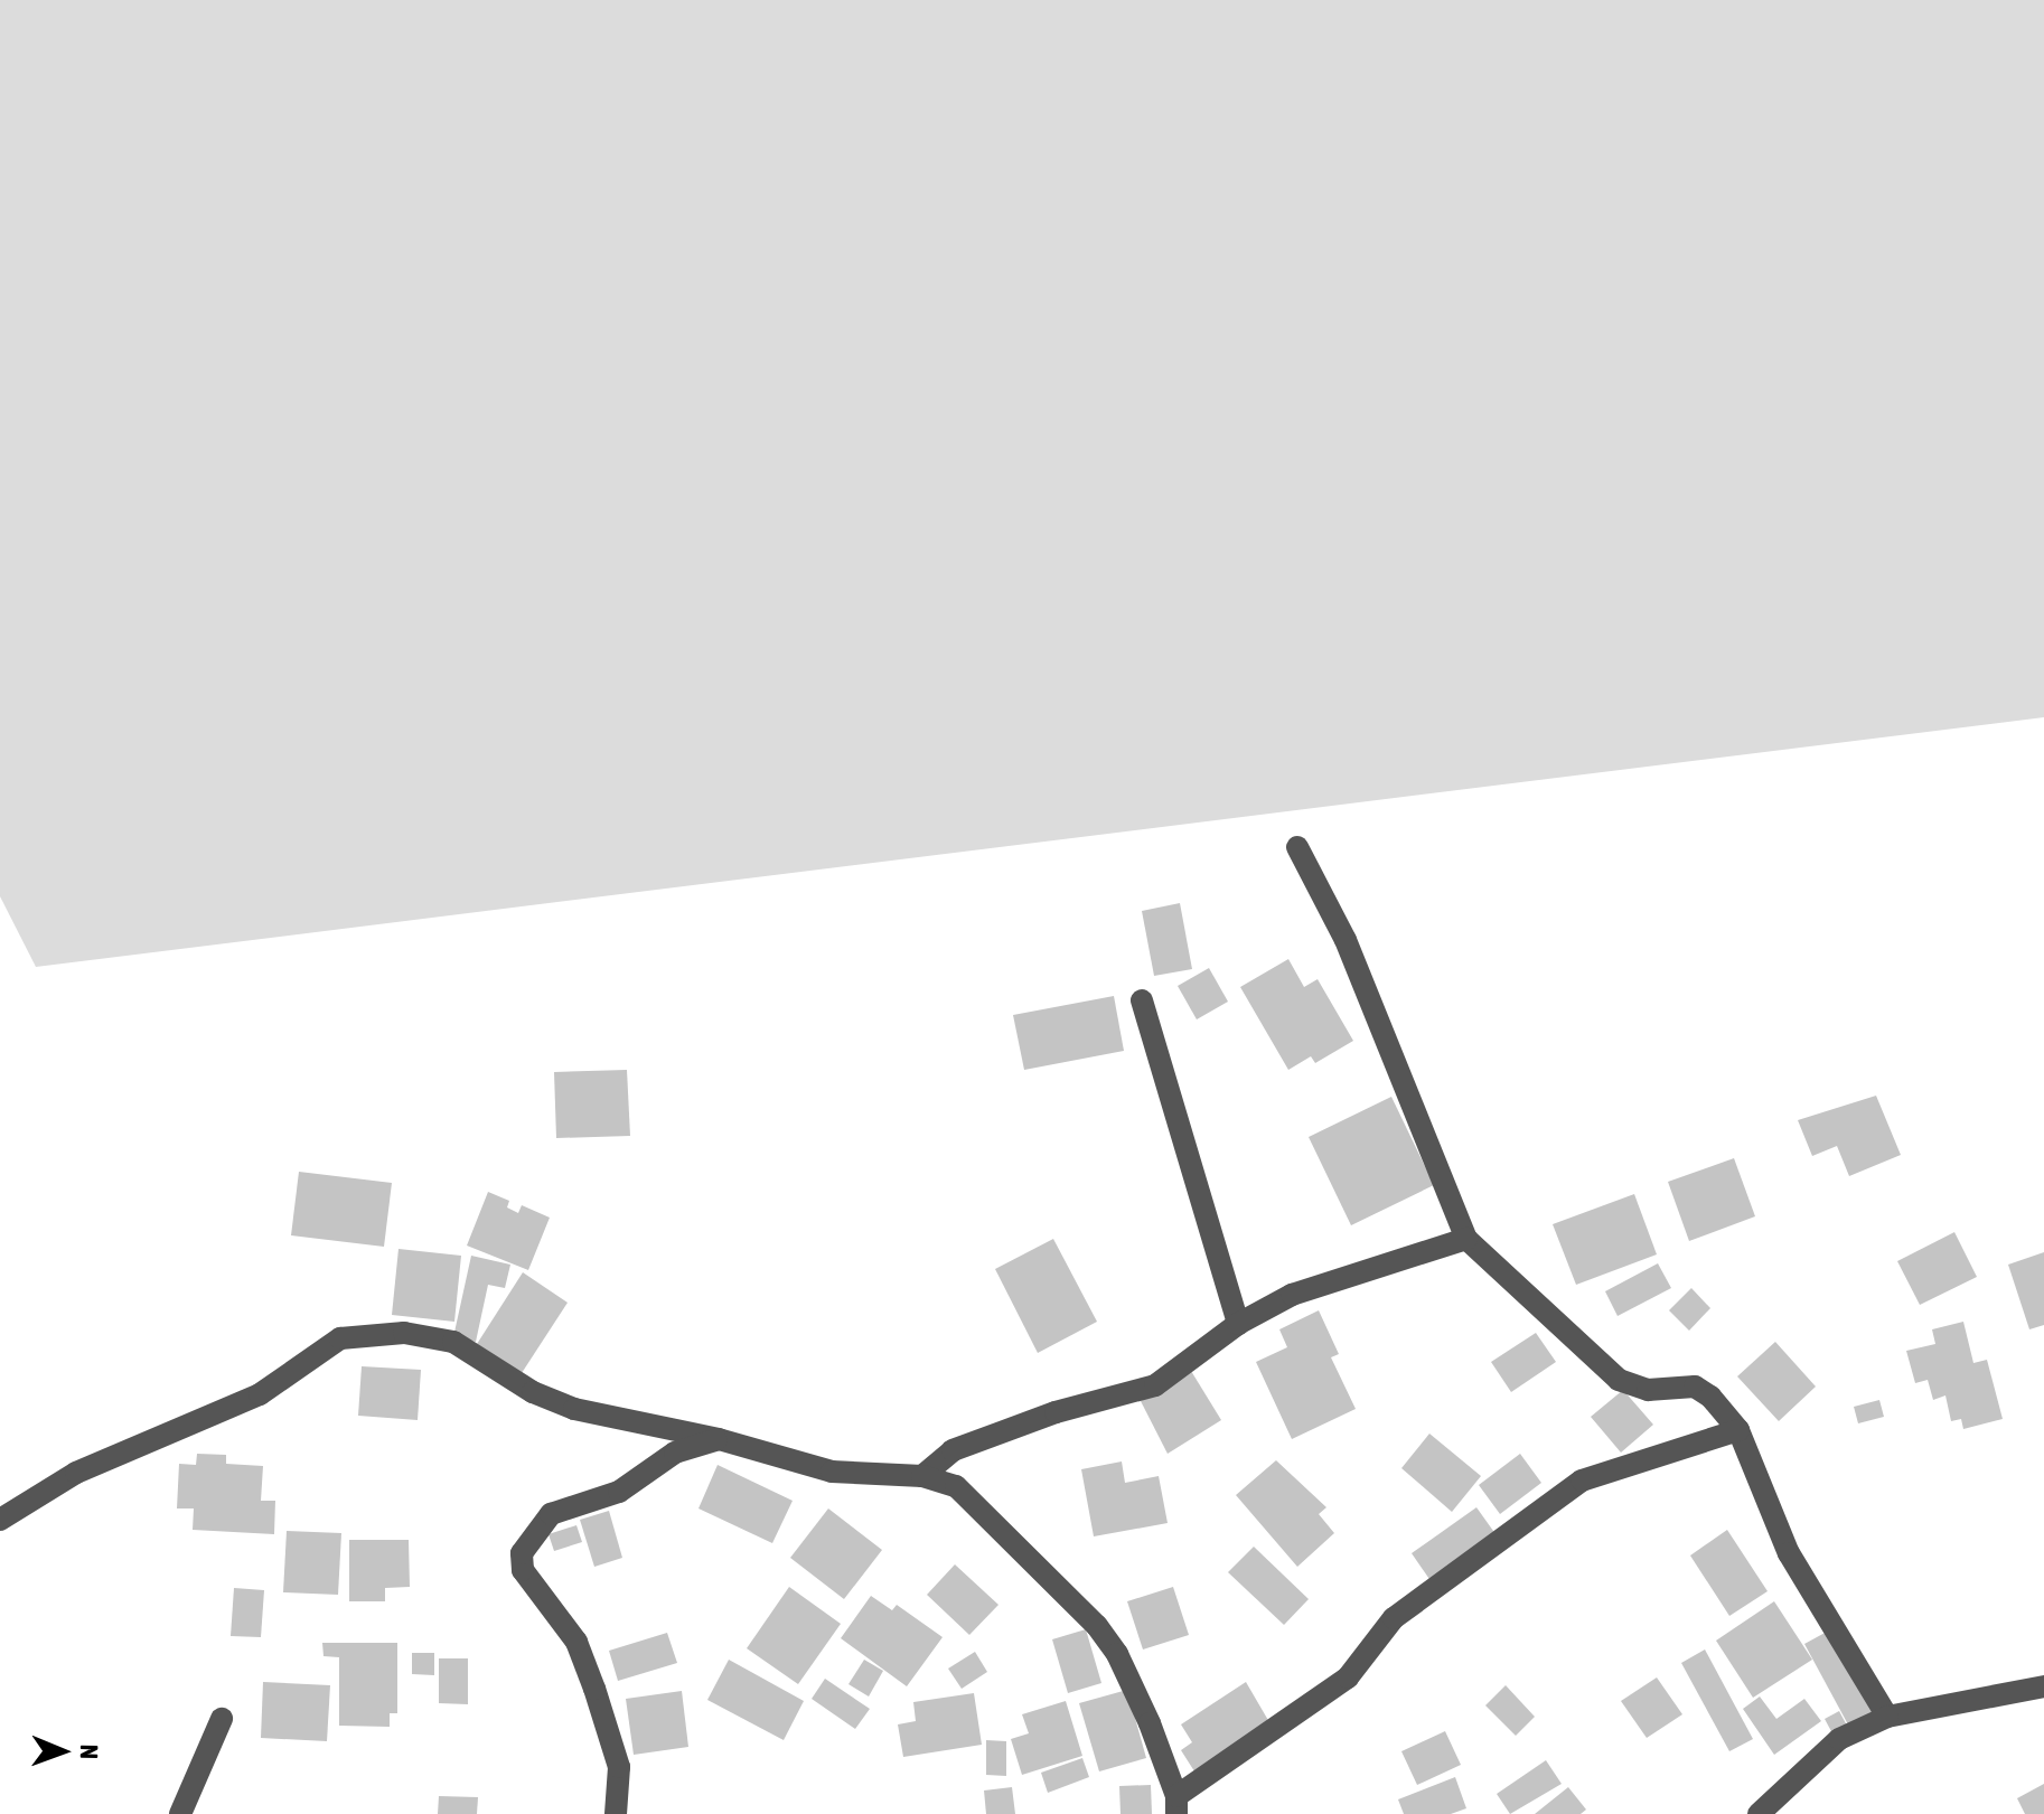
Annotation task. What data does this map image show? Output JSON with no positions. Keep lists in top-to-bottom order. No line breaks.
{"north":"right"}
